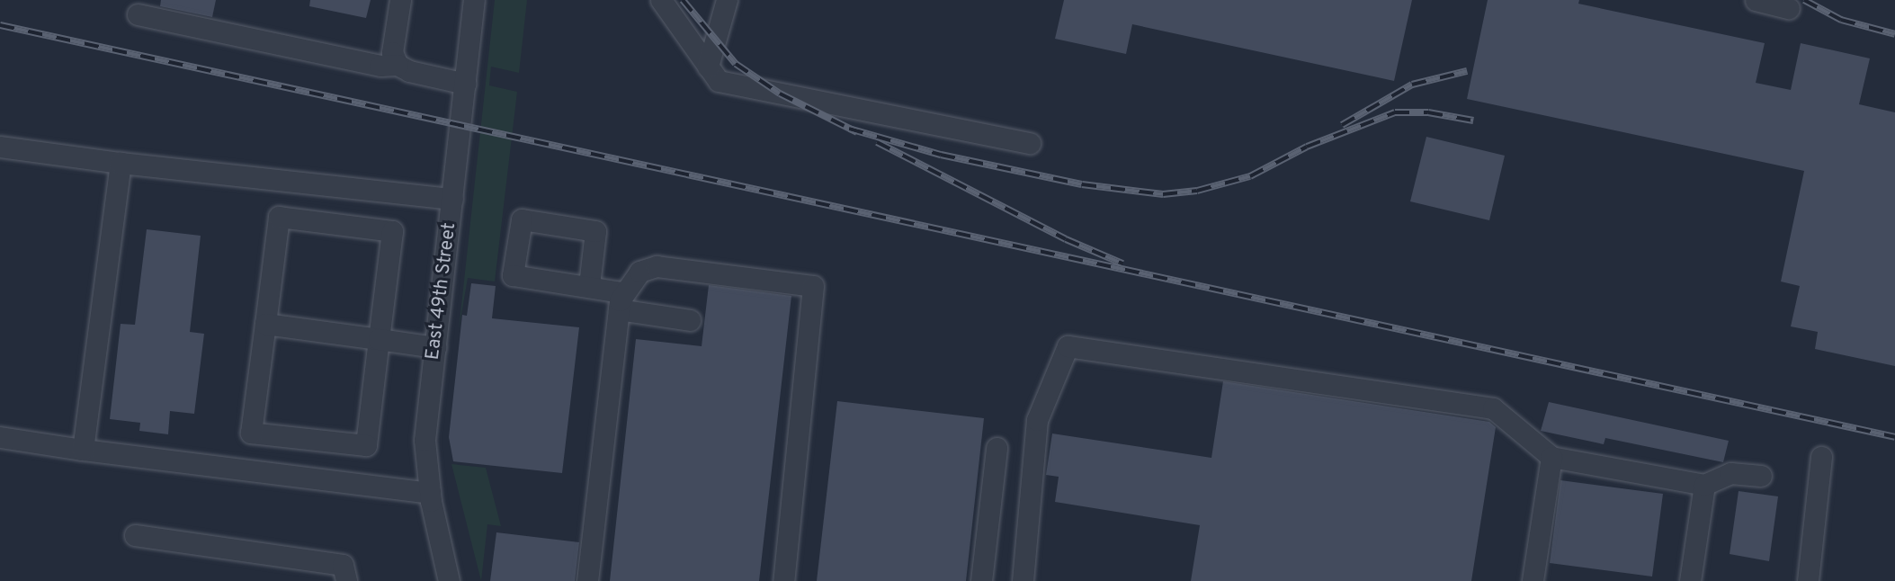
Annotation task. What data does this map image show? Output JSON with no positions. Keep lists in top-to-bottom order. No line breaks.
{"streets":{"street":["East 49th Street"]}}
